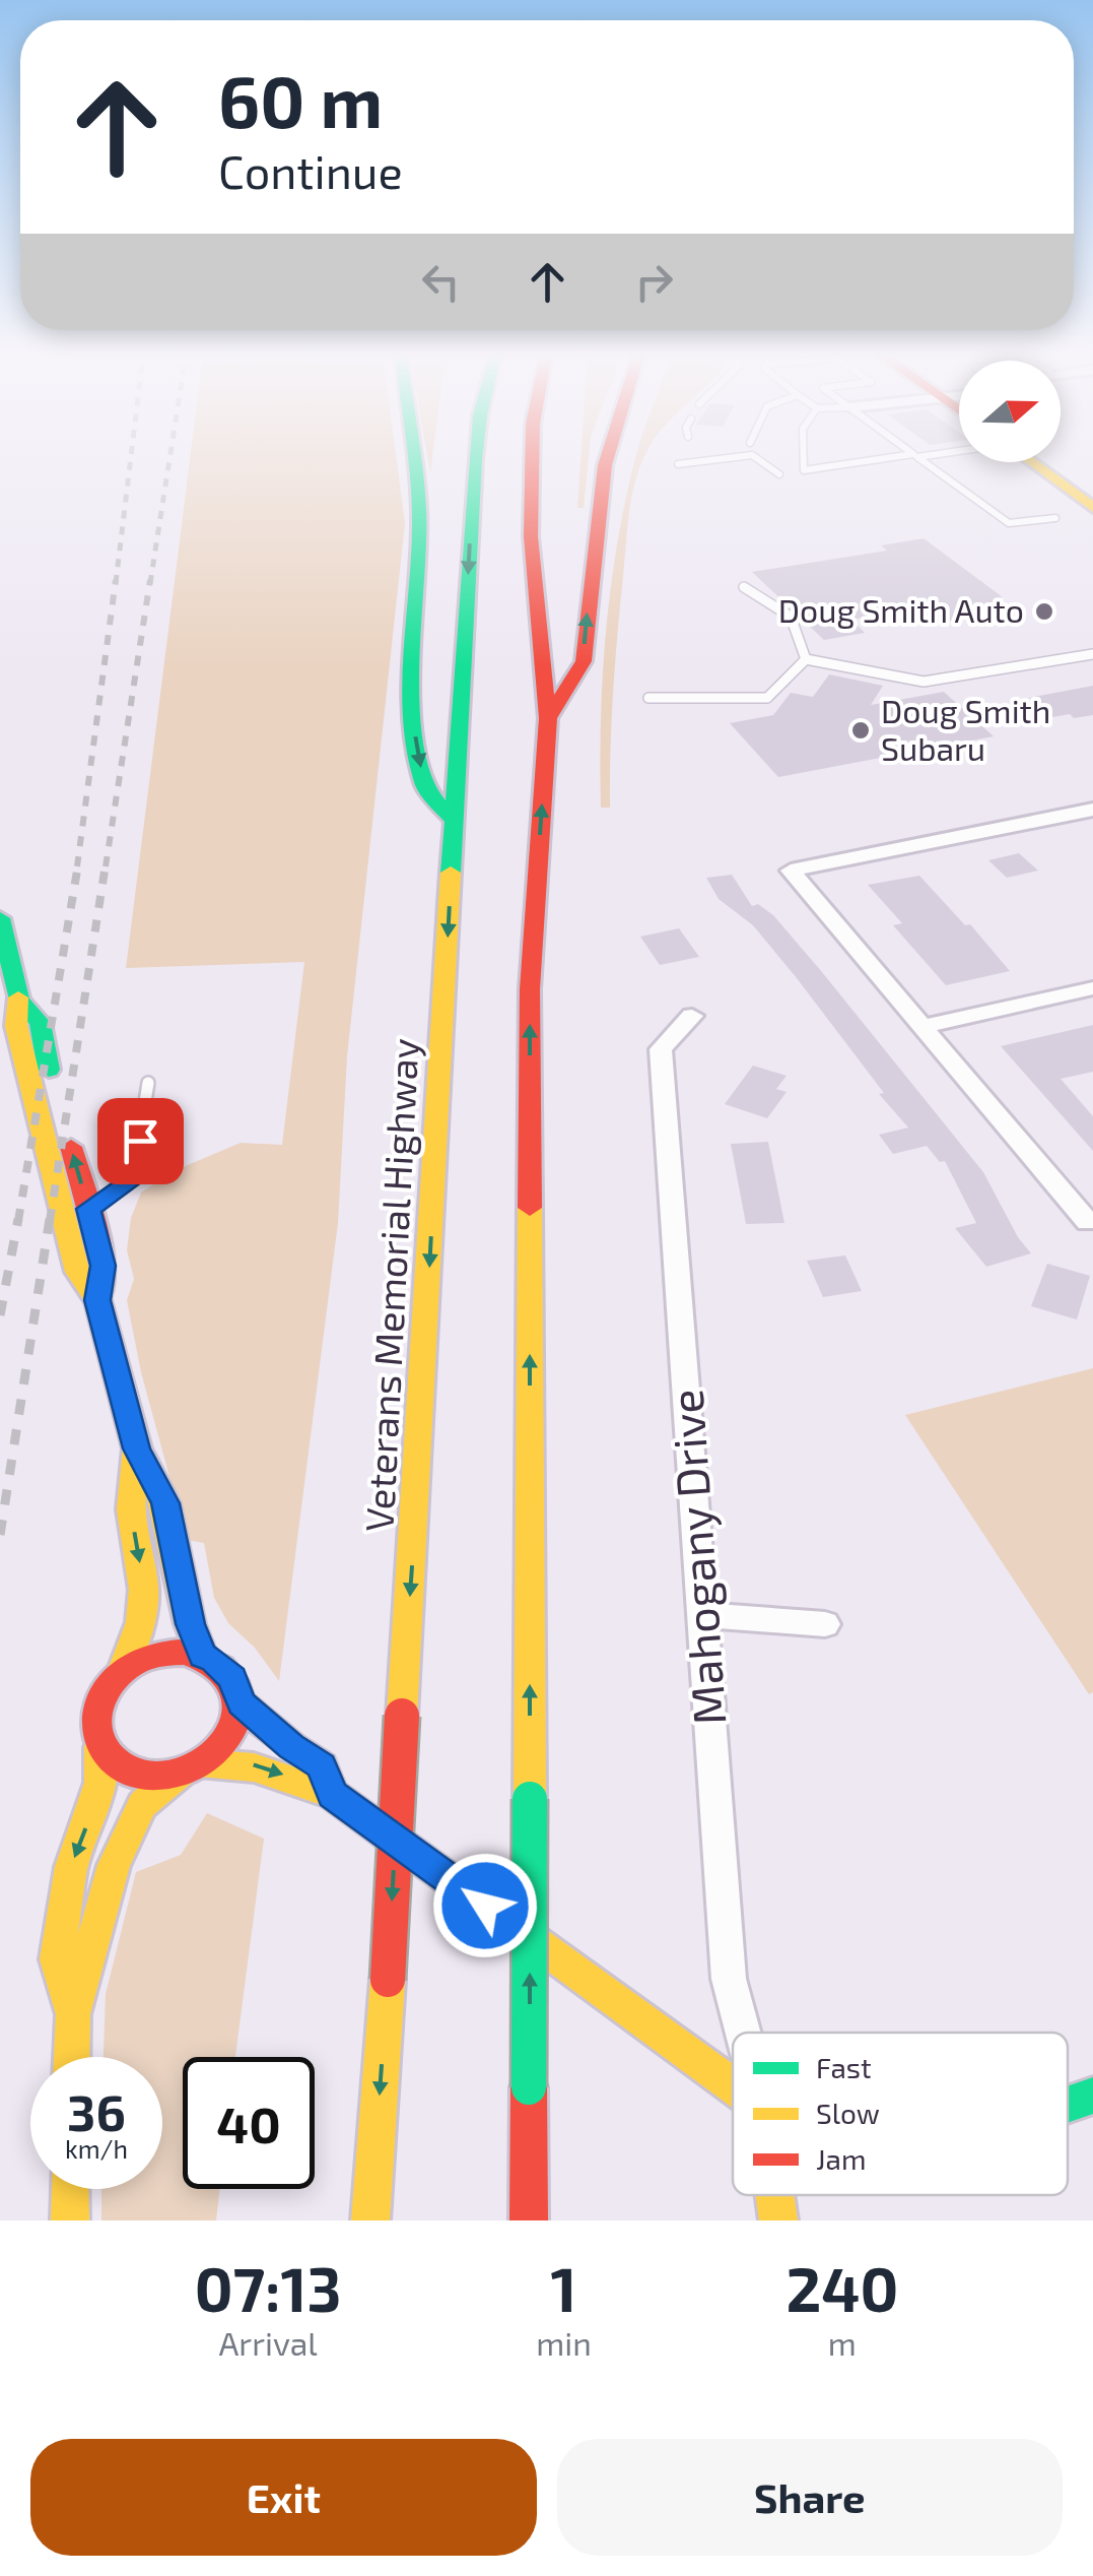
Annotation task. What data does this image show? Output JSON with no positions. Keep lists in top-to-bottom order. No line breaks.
{"streets":{"main road":["Veterans Memorial Highway"],"street":["Mahogany Drive"]},"places":["Doug Smith Auto","Doug Smith Subaru"],"legend":["Fast","Slow","Jam"],"north":"right","page":{"turn":["60 m","Continue"],"speed":"36 km/h","limit":"40","eta":["07:13","Arrival","1","min","240","m"],"buttons":["Exit","Share"]}}
